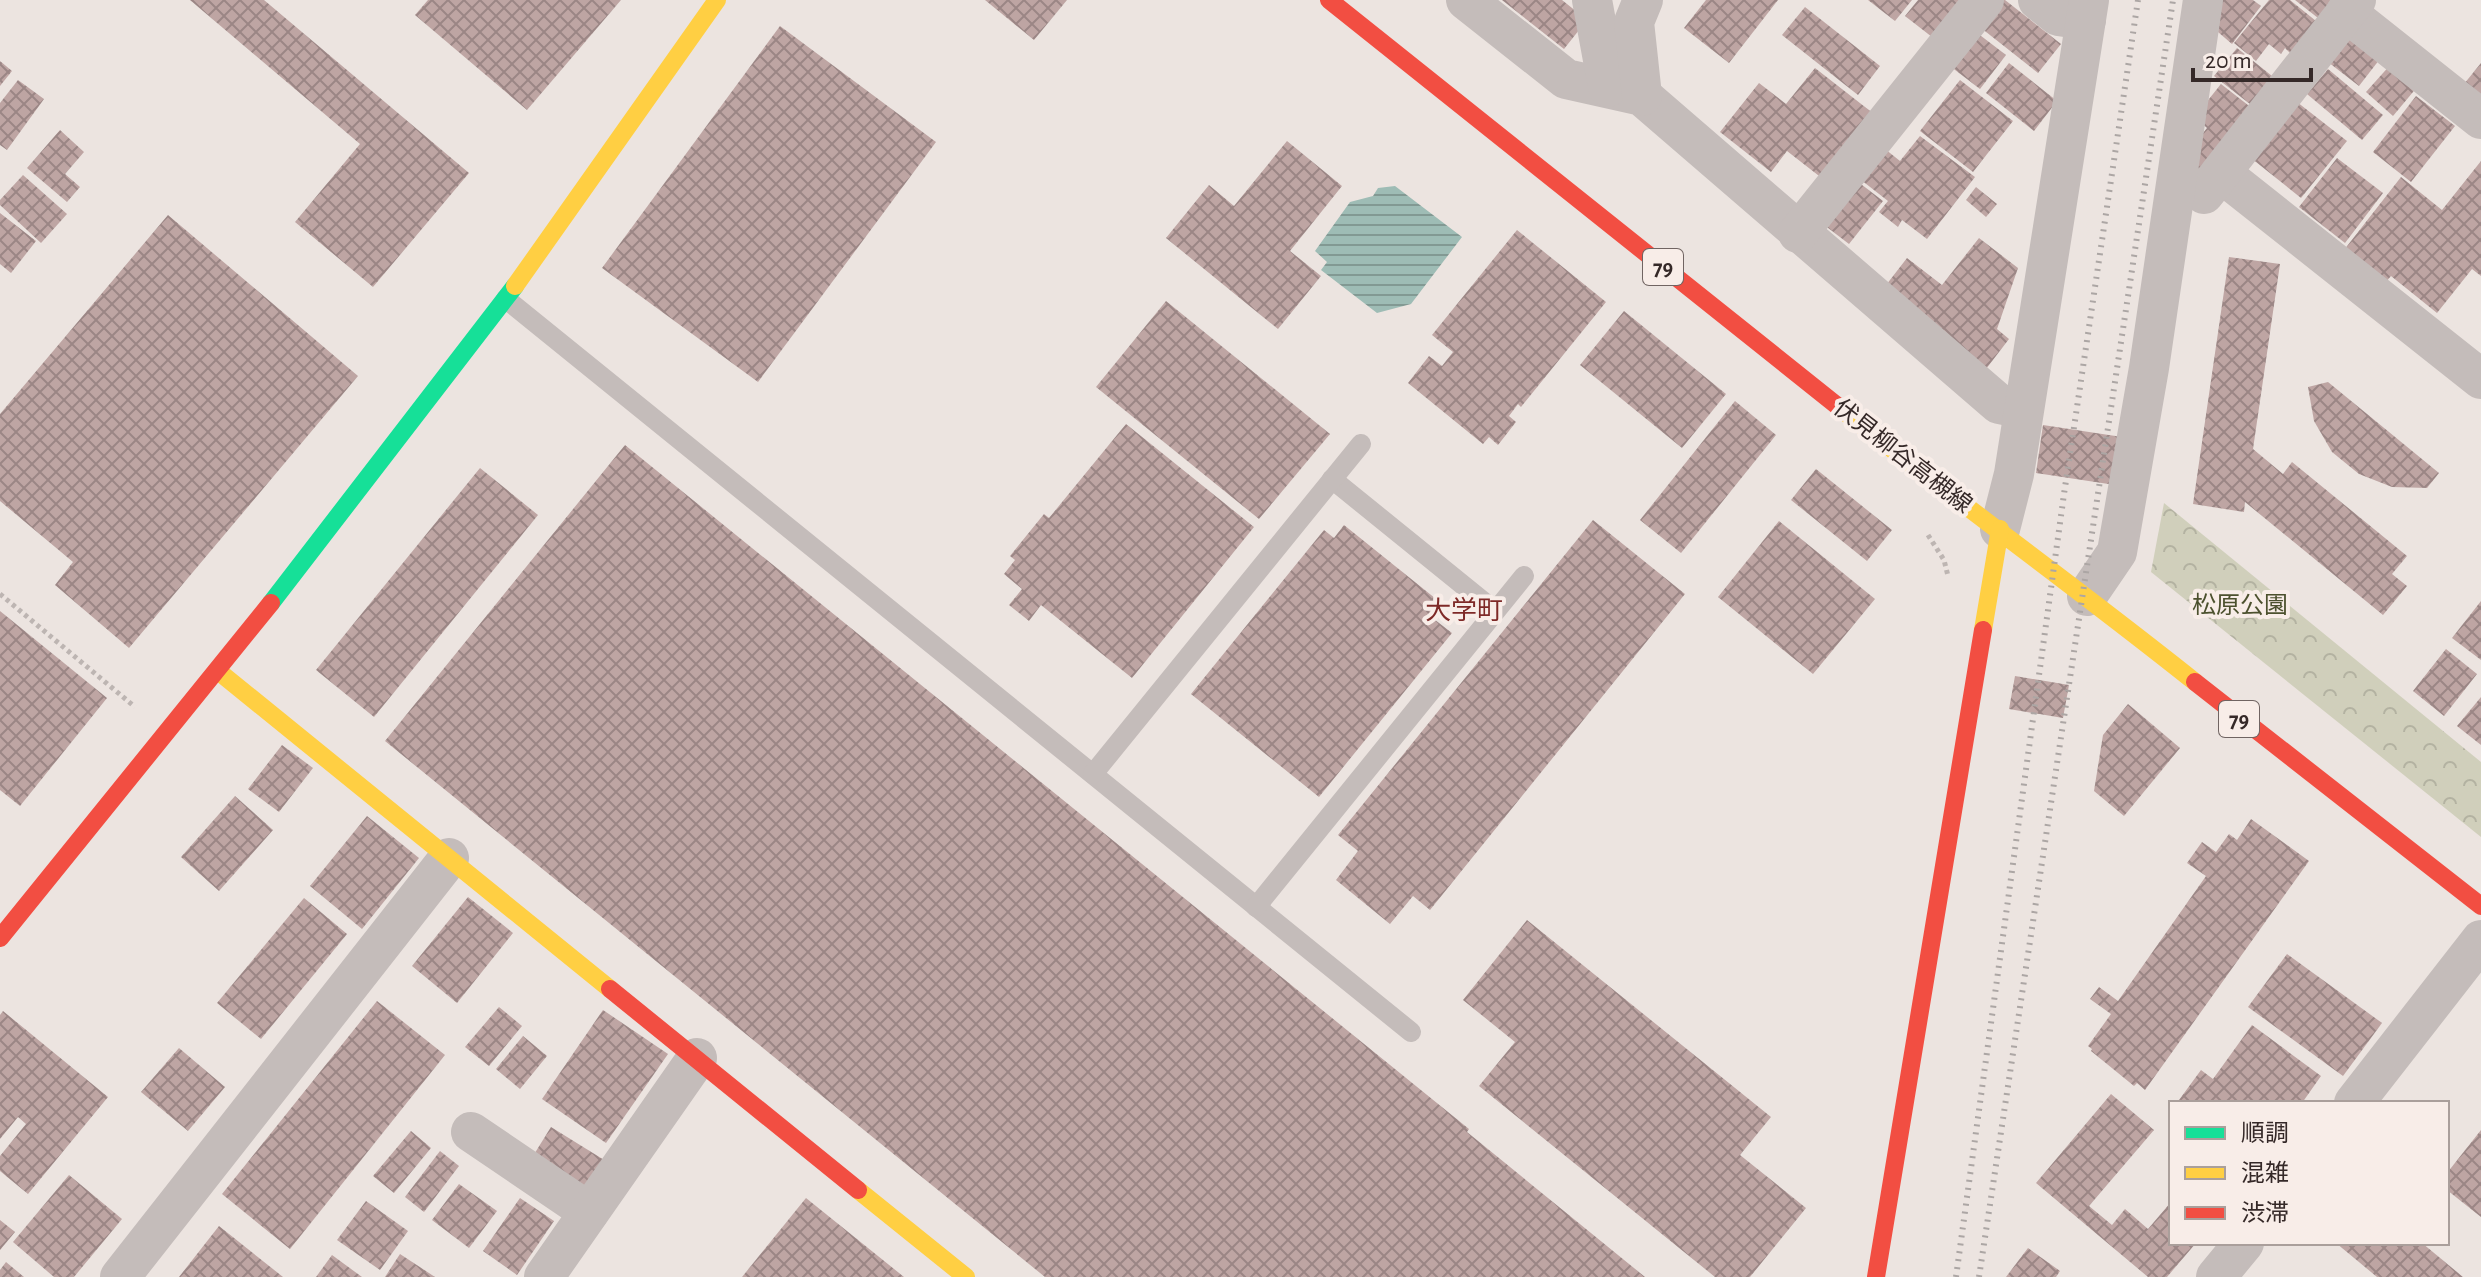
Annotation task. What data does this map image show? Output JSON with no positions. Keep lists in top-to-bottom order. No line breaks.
{"streets":{"street":["79","伏見柳谷高槻線"]},"districts":["大学町"],"parks":["松原公園"],"legend":["順調","混雑","渋滞"],"scale_bar":"20 m"}
